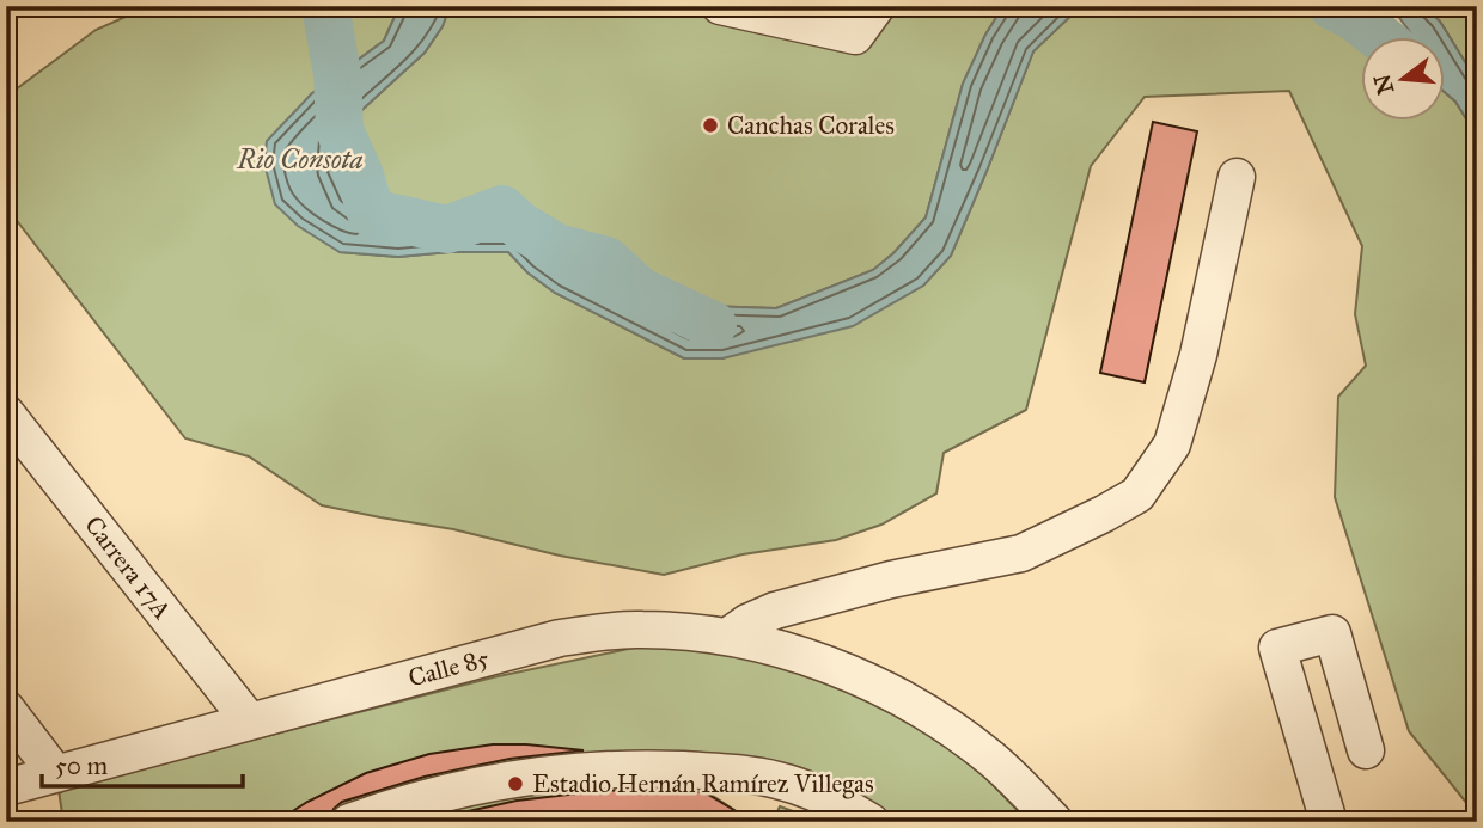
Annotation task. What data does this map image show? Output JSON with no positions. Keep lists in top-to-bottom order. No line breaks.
{"streets":{"street":["Carrera 17A","Calle 85"]},"crossings":[["Carrera 17A","Calle 85"]],"water":["Rio Consota"],"places":["Canchas Corales","Estadio Hernán Ramírez Villegas"],"scale_bar":"50 m","north":"left"}
